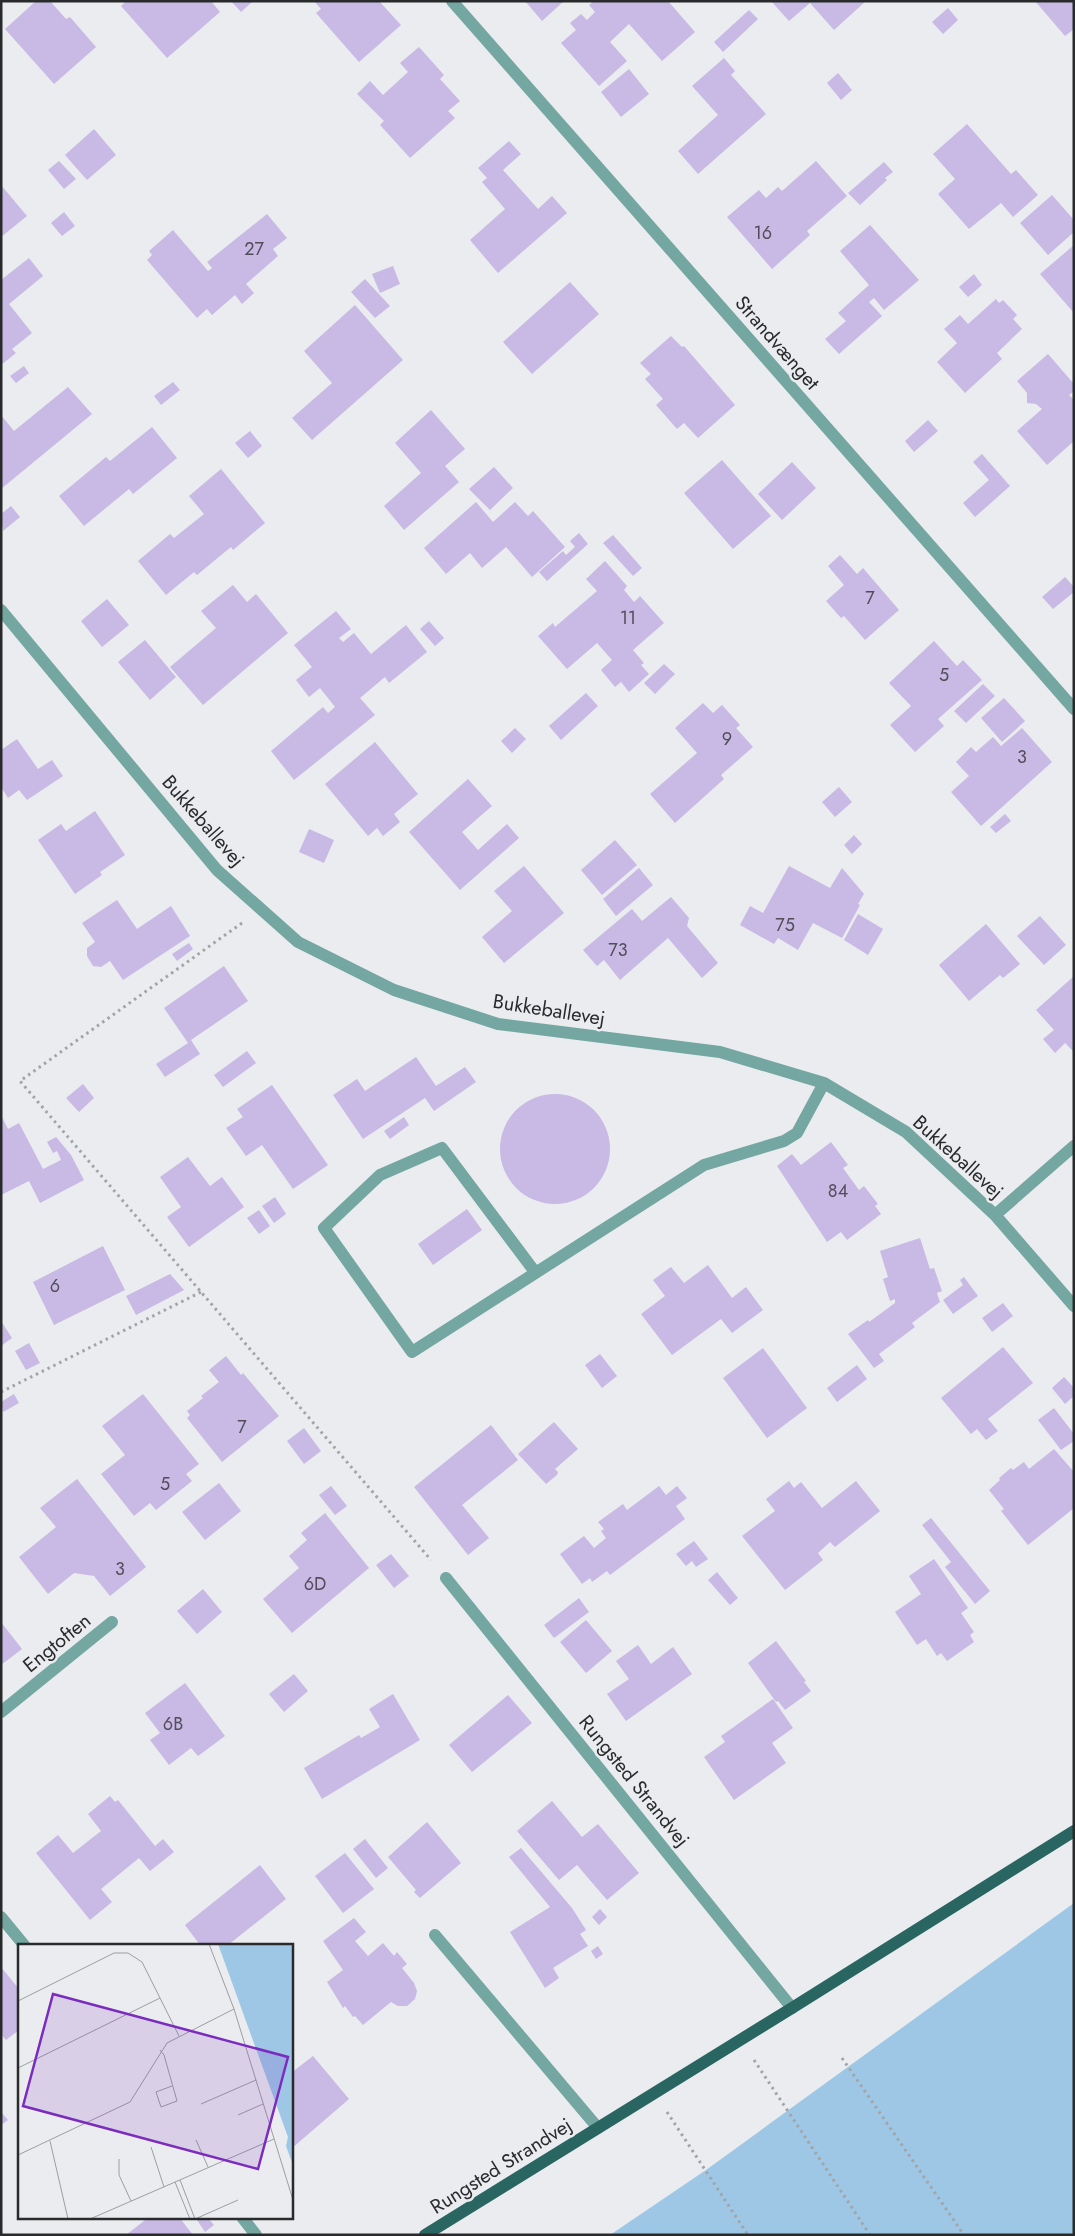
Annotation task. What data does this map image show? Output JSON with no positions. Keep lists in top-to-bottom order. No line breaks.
{"streets":{"main road":["Rungsted Strandvej"],"street":["Strandvænget","Bukkeballevej","Engtoften"]},"house_numbers":["16","27","7","11","5","9","3","75","73","84","6","7","5","3","6D","6B"]}
